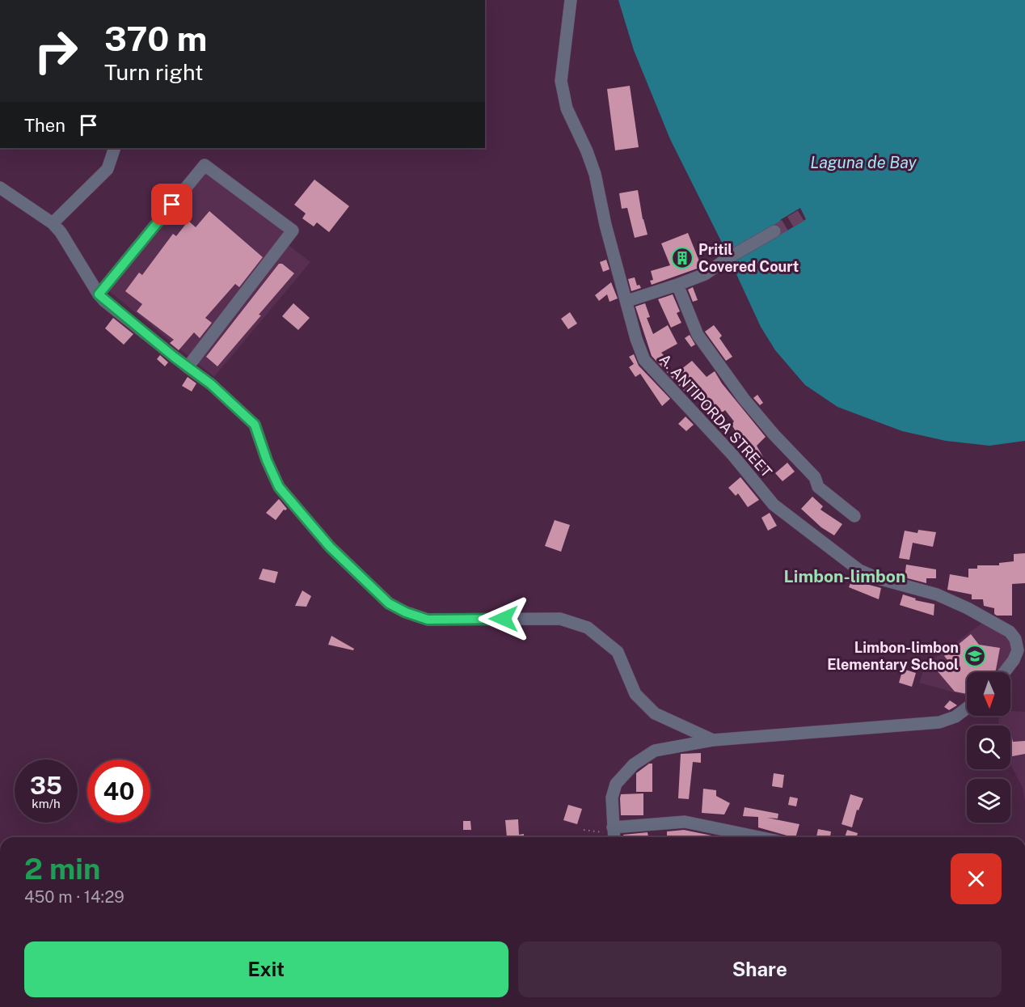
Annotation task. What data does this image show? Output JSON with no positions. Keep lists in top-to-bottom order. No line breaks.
{"streets":{"street":["A. ANTIPORDA STREET"]},"districts":["Limbon-limbon"],"water":["Laguna de Bay"],"places":{"building":["Pritil Covered Court"],"school or university":["Limbon-limbon Elementary School"]},"north":"bottom","page":{"turn":["370 m","Turn right"],"then":"Then","speed":"35 km/h","limit":"40","heading":["2 min","450 m · 14:29"],"buttons":["Exit","Share"]}}
